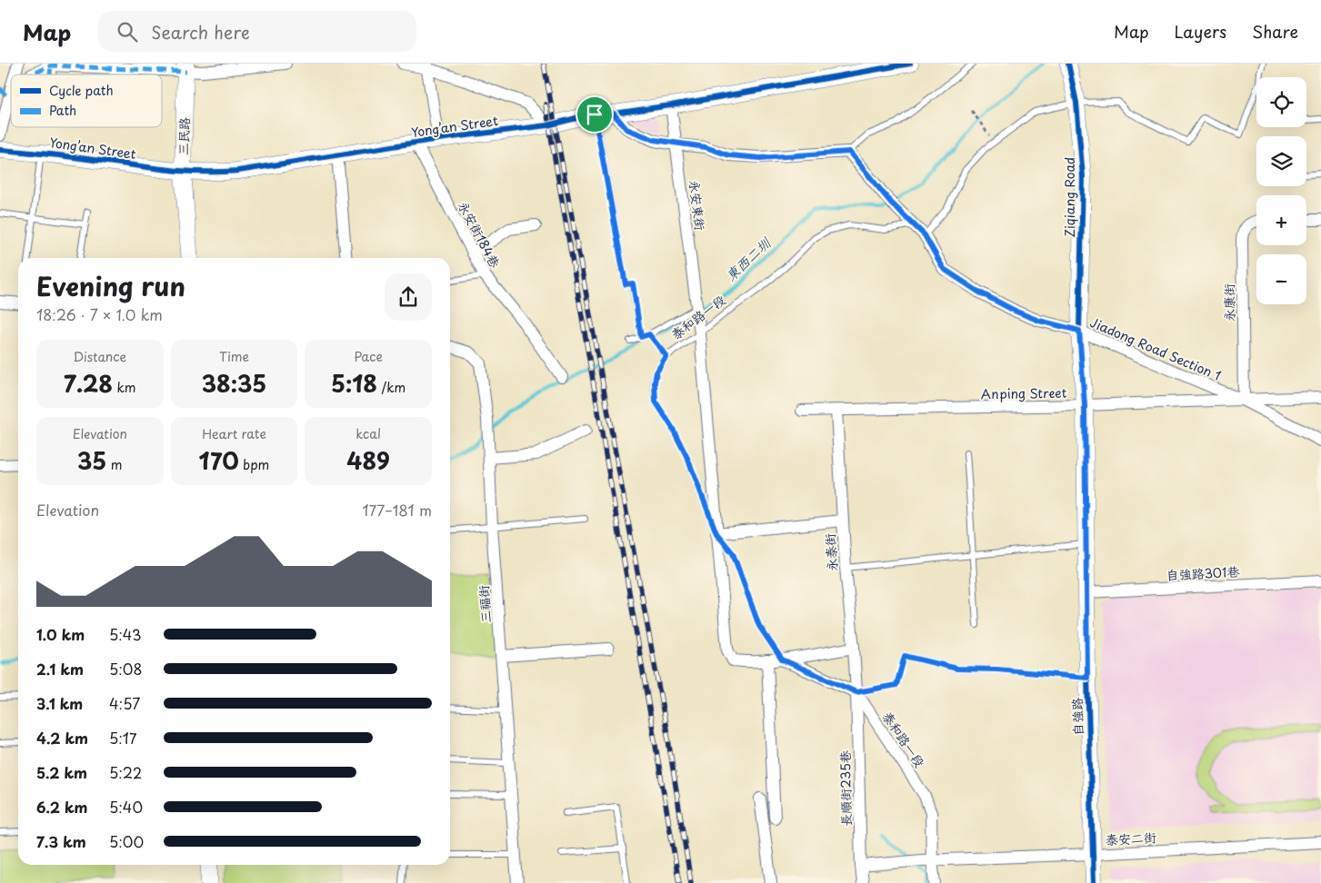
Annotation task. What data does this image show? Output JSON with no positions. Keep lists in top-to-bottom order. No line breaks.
{"streets":{"street":["Yong’an Street","三民路","Ziqiang Road","永安東街","永安街184巷","永康街","泰和路一段","Jiadong Road Section 1","Anping Street","永泰街","自強路301巷","三福街","自強路","長順街235巷","泰安二街"]},"crossings":[["Yong’an Street","三民路"],["Yong’an Street","永安東街"],["Yong’an Street","永安街184巷"],["Ziqiang Road","Jiadong Road Section 1"],["Ziqiang Road","自強路"],["永安東街","泰和路一段"],["永康街","Jiadong Road Section 1"],["永康街","Anping Street"],["泰和路一段","Jiadong Road Section 1"],["泰和路一段","永泰街"],["泰和路一段","長順街235巷"],["泰和路一段","泰安二街"],["Jiadong Road Section 1","Anping Street"],["Jiadong Road Section 1","自強路"],["Anping Street","永泰街"],["Anping Street","自強路"],["永泰街","長順街235巷"],["自強路301巷","自強路"],["自強路","泰安二街"],["長順街235巷","泰安二街"]],"water":["東西二圳"],"legend":["Cycle path","Path"],"page":{"header":"Map","search":"Search here","nav":["Map","Layers","Share"],"map_buttons":["+","−"],"heading":["Evening run","18:26 · 7 × 1.0 km"],"stats":[["Distance","7.28 km"],["Time","38:35"],["Pace","5:18 /km"],["Elevation","35 m"],["Heart rate","170 bpm"],["kcal","489"]],"chart":["Elevation","177–181 m"],"list":[{"name":"1.0 km","note":"5:43"},{"name":"2.1 km","note":"5:08"},{"name":"3.1 km","note":"4:57"},{"name":"4.2 km","note":"5:17"},{"name":"5.2 km","note":"5:22"},{"name":"6.2 km","note":"5:40"},{"name":"7.3 km","note":"5:00"}]}}
